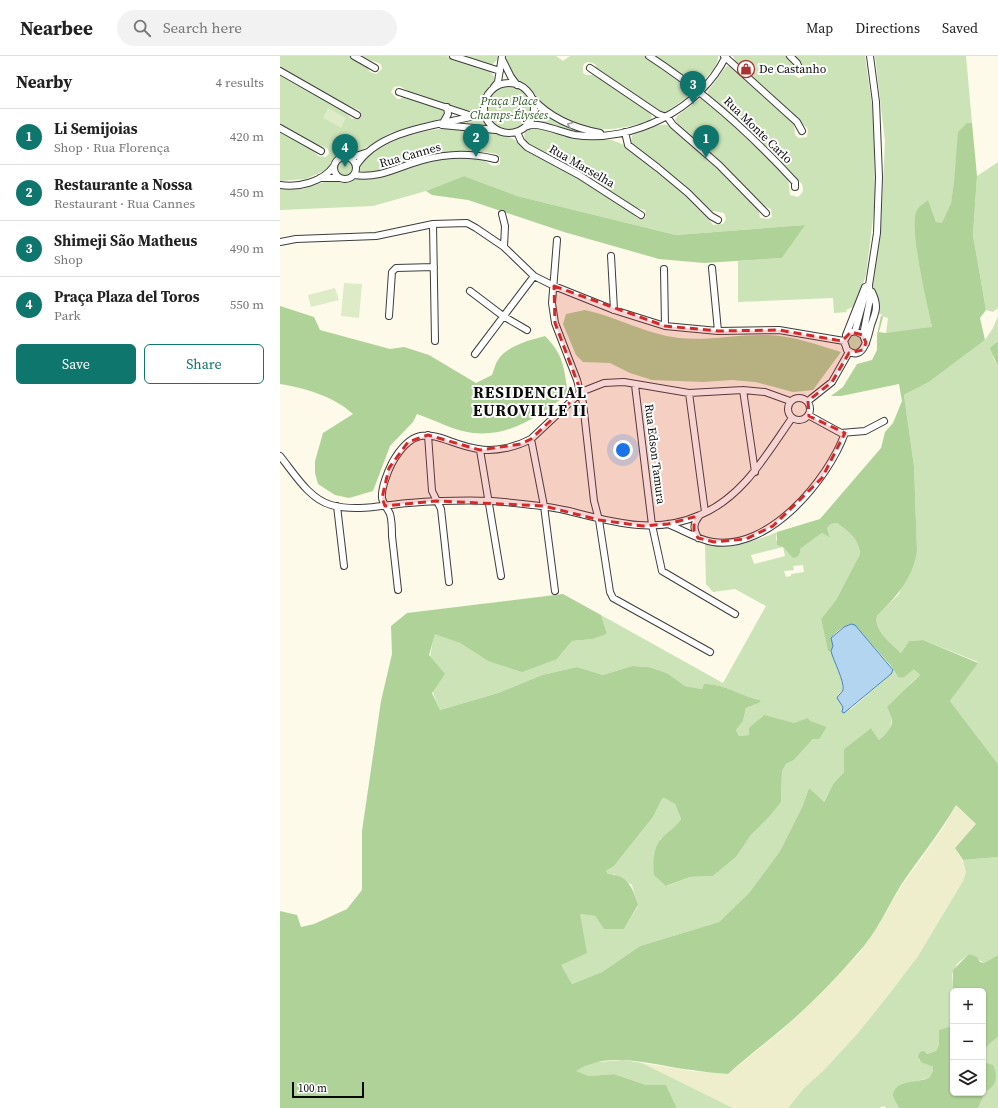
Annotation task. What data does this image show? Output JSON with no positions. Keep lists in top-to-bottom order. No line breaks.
{"streets":{"street":["Rua Monte Carlo","Rua Cannes","Rua Marselha","Rua Edson Tamura"]},"districts":["RESIDENCIAL EUROVILLE II"],"parks":["Praça Place Champs-Élysées"],"places":{"shop":["De Castanho"]},"scale_bar":"100 m","page":{"header":"Nearbee","search":"Search here","nav":["Map","Directions","Saved"],"heading":["Nearby","4 results"],"pins":["3","2","1","4"],"list":[{"mark":"1","name":"Li Semijoias","note":"Shop · Rua Florença","value":"420 m"},{"mark":"2","name":"Restaurante a Nossa","note":"Restaurant · Rua Cannes","value":"450 m"},{"mark":"3","name":"Shimeji São Matheus","note":"Shop","value":"490 m"},{"mark":"4","name":"Praça Plaza del Toros","note":"Park","value":"550 m"}],"buttons":["Save","Share"],"map_buttons":["+","−"],"scale":"100 m"}}
